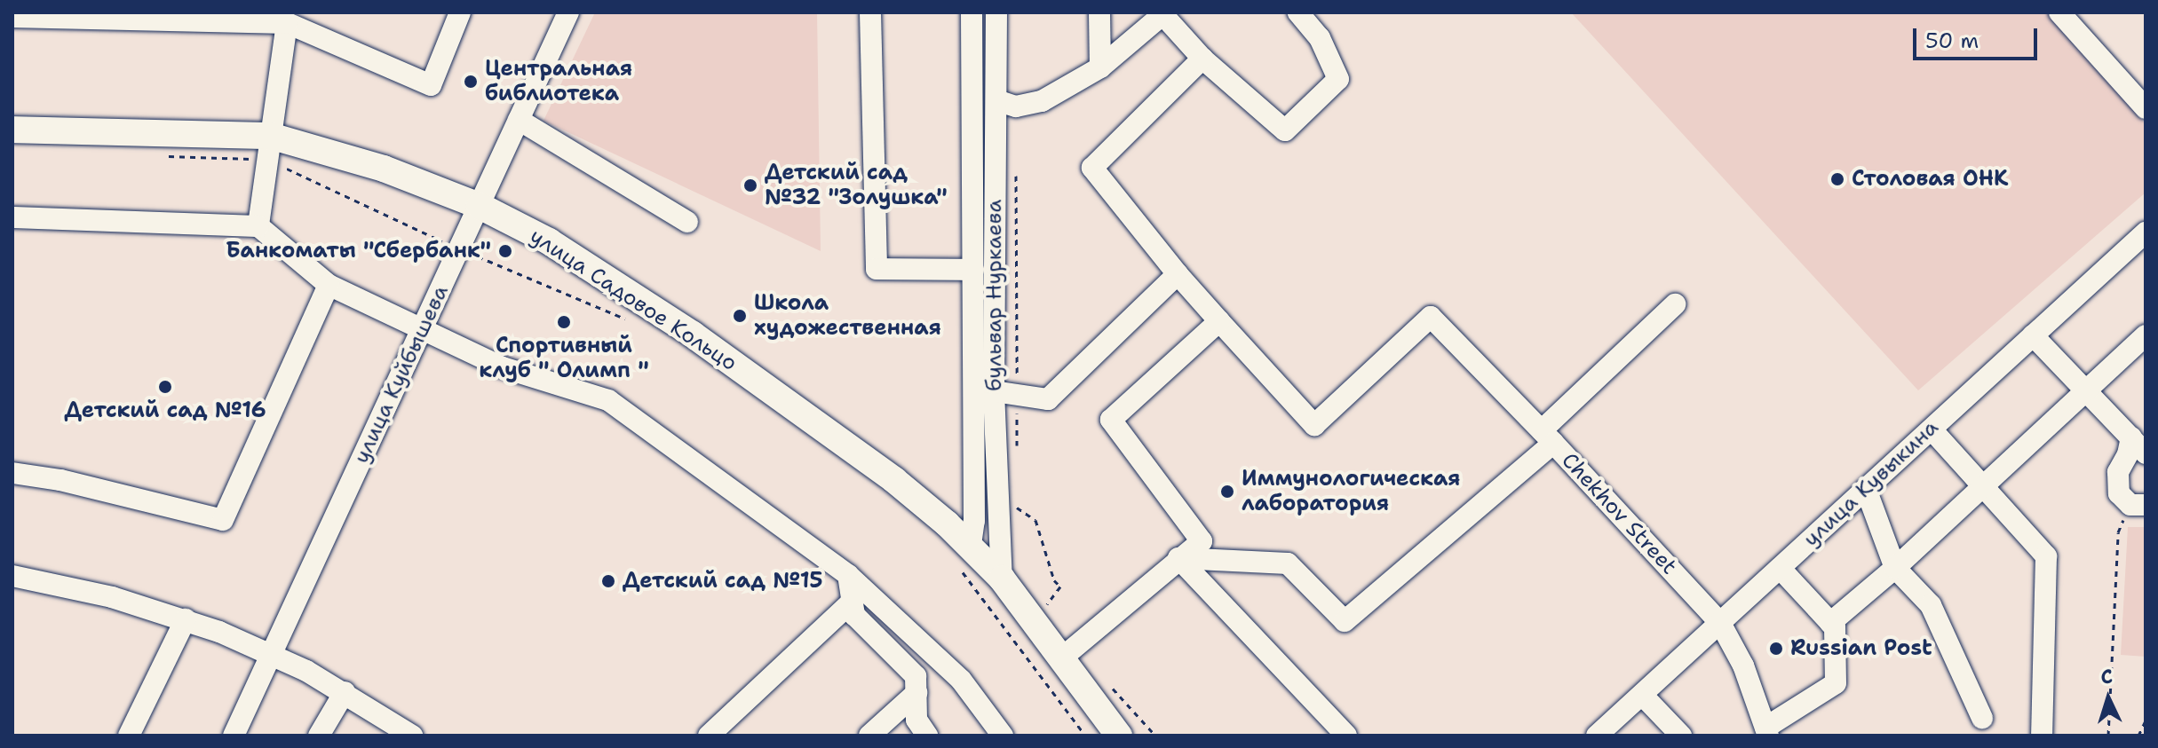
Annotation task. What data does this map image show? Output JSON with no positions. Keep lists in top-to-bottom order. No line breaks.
{"streets":{"main road":["улица Садовое Кольцо"],"street":["бульвар Нуркаева","улица Куйбышева","улица Кувыкина","Chekhov Street"]},"crossings":[["бульвар Нуркаева","улица Садовое Кольцо"],["улица Садовое Кольцо","улица Куйбышева"],["улица Кувыкина","Chekhov Street"]],"places":["Центральная библиотека","Столовая ОНК","Детский сад №32 \"Золушка\"","Банкоматы \"Сбербанк\"","Школа художественная","Спортивный клуб \" Олимп \"","Детский сад №16","Иммунологическая лаборатория","Детский сад №15","Russian Post"],"scale_bar":"50 m","north":"top"}
